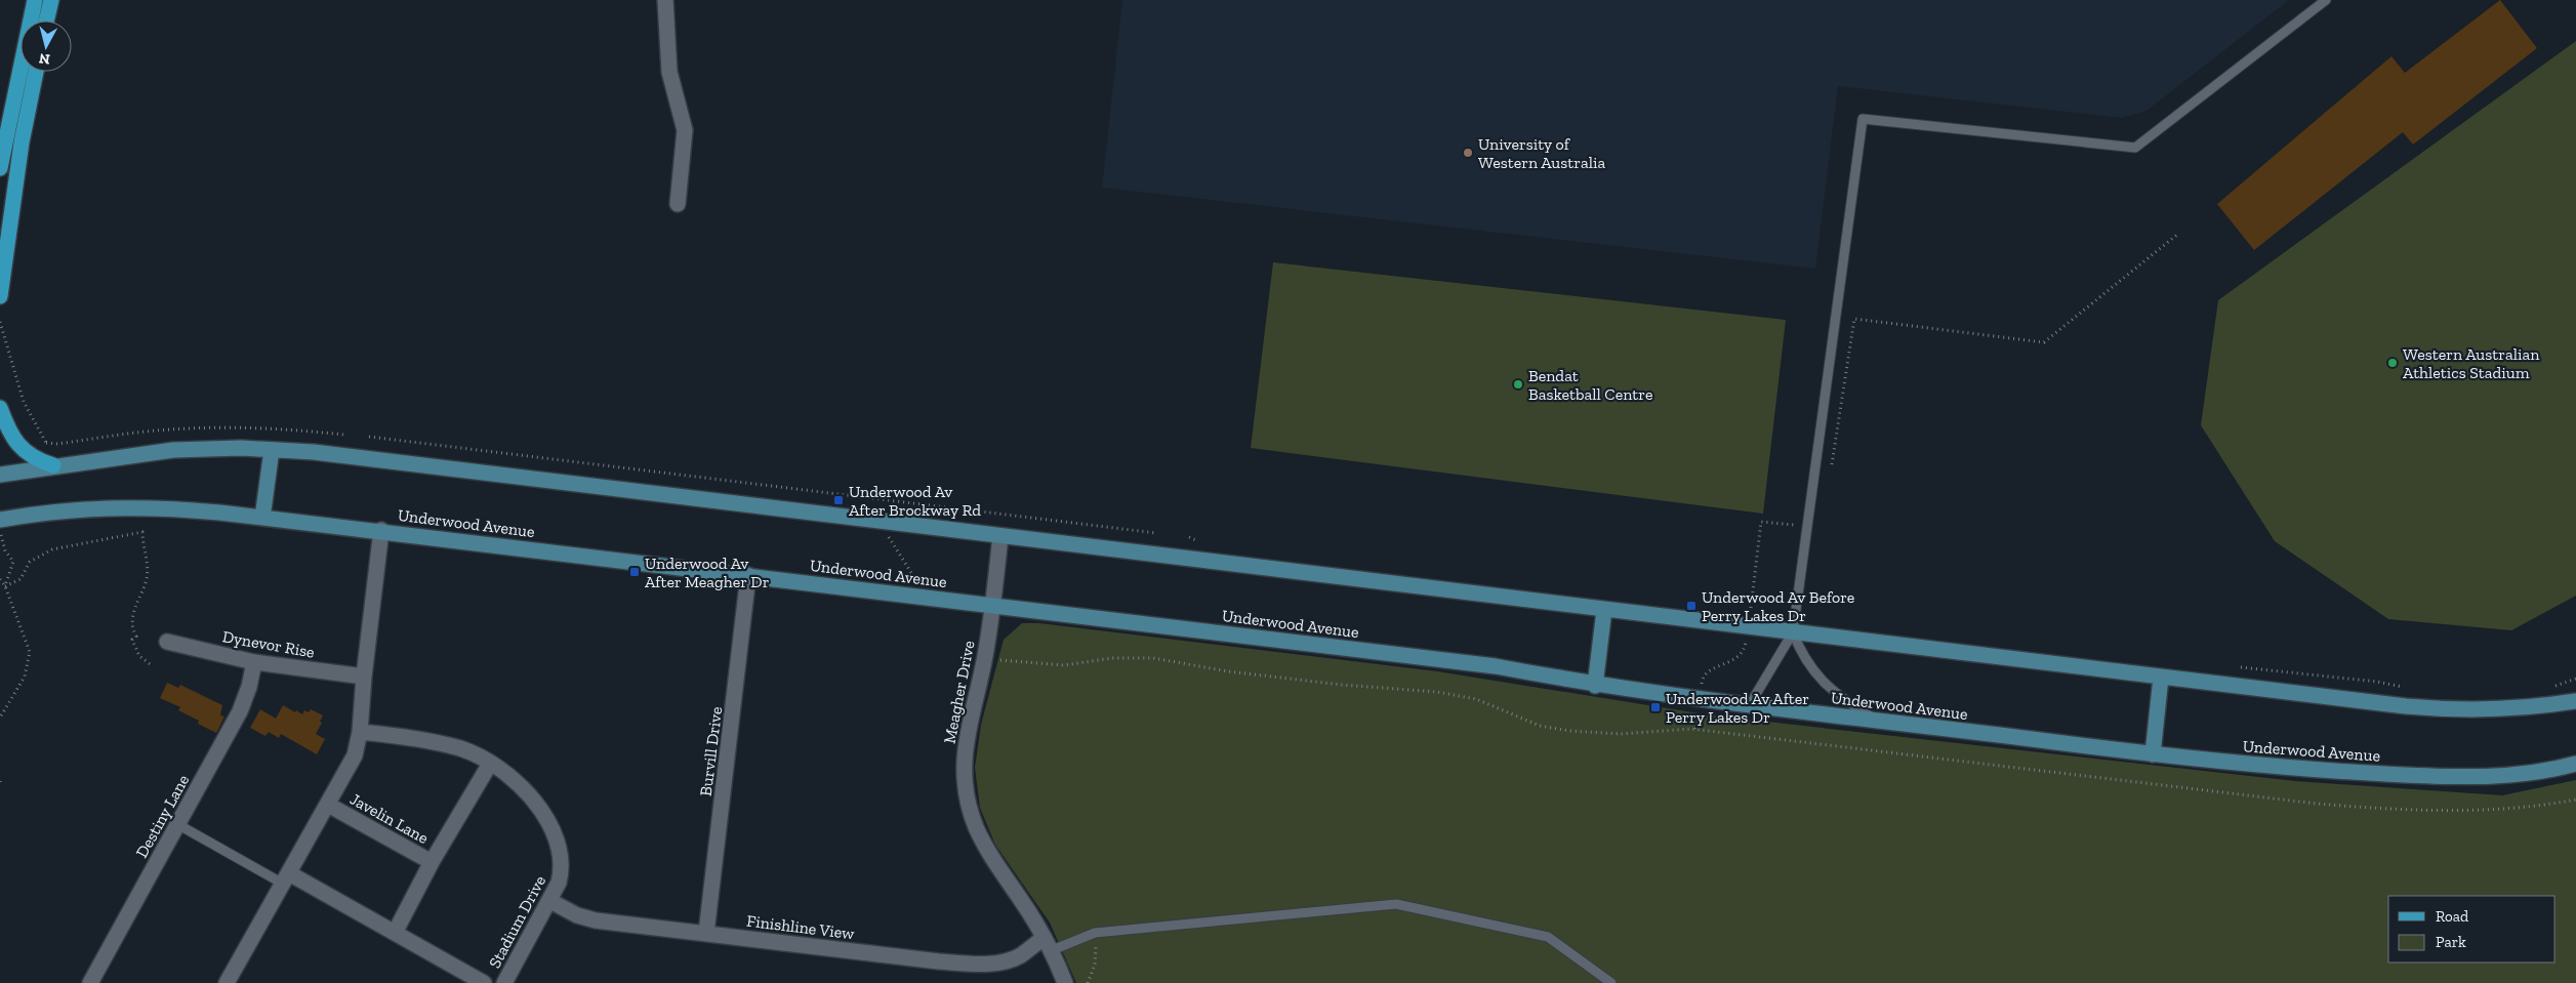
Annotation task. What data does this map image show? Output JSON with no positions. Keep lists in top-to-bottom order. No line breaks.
{"streets":{"main road":["Underwood Avenue"],"street":["Dynevor Rise","Meagher Drive","Burvill Drive","Destiny Lane","Javelin Lane","Stadium Drive","Finishline View"]},"crossings":[["Underwood Avenue","Meagher Drive"],["Underwood Avenue","Burvill Drive"],["Dynevor Rise","Destiny Lane"],["Meagher Drive","Finishline View"],["Burvill Drive","Finishline View"],["Stadium Drive","Finishline View"]],"places":{"other":["University of Western Australia","Western Australian Athletics Stadium","Bendat Basketball Centre"],"transit":["Underwood Av After Brockway Rd","Underwood Av After Meagher Dr","Underwood Av Before Perry Lakes Dr","Underwood Av After Perry Lakes Dr"]},"legend":["Road","Park"],"north":"bottom"}
